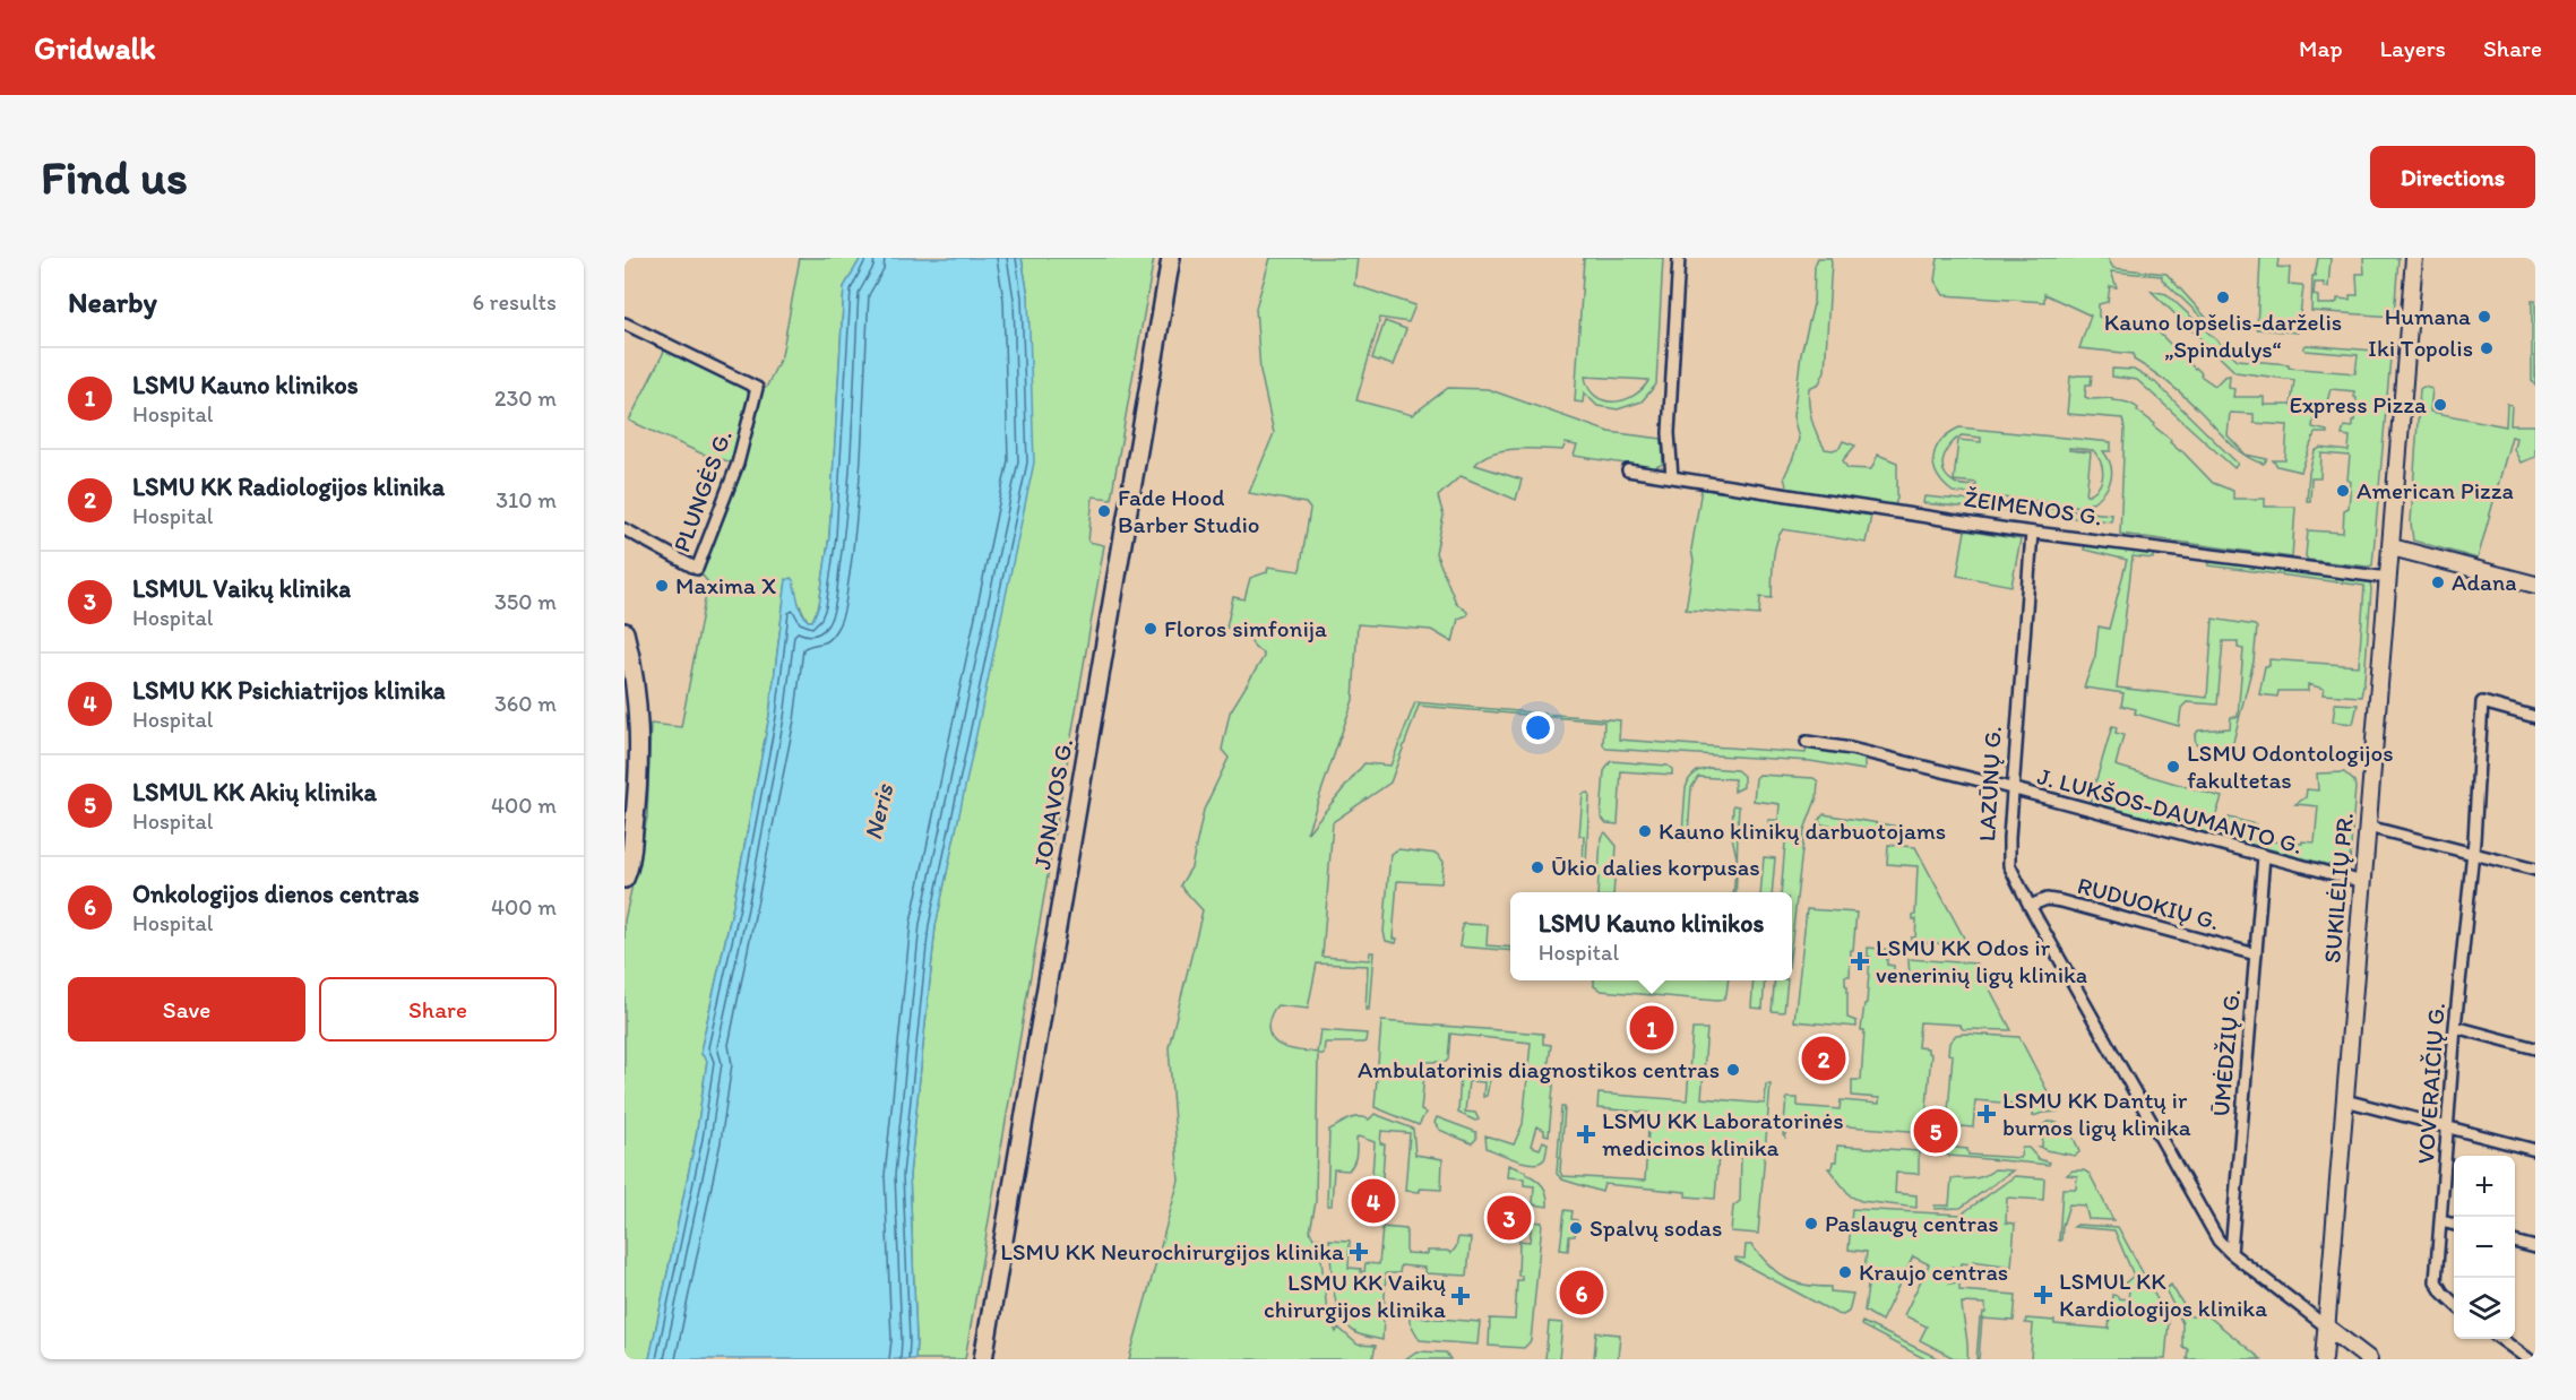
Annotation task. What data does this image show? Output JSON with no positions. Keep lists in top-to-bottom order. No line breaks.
{"streets":{"main road":["LAZŪNŲ G.","JONAVOS G.","SUKILĖLIŲ PR."],"street":["PLUNGĖS G.","ŽEIMENOS G.","J. LUKŠOS-DAUMANTO G.","RUDUOKIŲ G.","ŪMĖDŽIŲ G.","VOVERAIČIŲ G."]},"crossings":[["ŽEIMENOS G.","LAZŪNŲ G."],["ŽEIMENOS G.","SUKILĖLIŲ PR."],["LAZŪNŲ G.","J. LUKŠOS-DAUMANTO G."],["LAZŪNŲ G.","SUKILĖLIŲ PR."],["LAZŪNŲ G.","RUDUOKIŲ G."],["LAZŪNŲ G.","ŪMĖDŽIŲ G."],["J. LUKŠOS-DAUMANTO G.","SUKILĖLIŲ PR."],["J. LUKŠOS-DAUMANTO G.","ŪMĖDŽIŲ G."],["RUDUOKIŲ G.","ŪMĖDŽIŲ G."]],"water":["Neris"],"places":{"other":["Kauno lopšelis-darželis „Spindulys“","Humana","Iki Topolis","Express Pizza","American Pizza","Fade Hood Barber Studio","Adana","Maxima X","Floros simfonija","LSMU Odontologijos fakultetas","Kauno klinikų darbuotojams","Ūkio dalies korpusas","Ambulatorinis diagnostikos centras","Paslaugų centras","Spalvų sodas","Kraujo centras"],"health":["LSMU KK Odos ir venerinių ligų klinika","LSMU KK Dantų ir burnos ligų klinika","LSMU KK Laboratorinės medicinos klinika","LSMU KK Neurochirurgijos klinika","LSMUL KK Kardiologijos klinika","LSMU KK Vaikų chirurgijos klinika"]},"page":{"header":"Gridwalk","nav":["Map","Layers","Share"],"buttons":["Directions",["Save","Share"]],"title":"Find us","heading":["Nearby","6 results"],"list":[{"mark":"1","name":"LSMU Kauno klinikos","note":"Hospital","value":"230 m"},{"mark":"2","name":"LSMU KK Radiologijos klinika","note":"Hospital","value":"310 m"},{"mark":"3","name":"LSMUL Vaikų klinika","note":"Hospital","value":"350 m"},{"mark":"4","name":"LSMU KK Psichiatrijos klinika","note":"Hospital","value":"360 m"},{"mark":"5","name":"LSMUL KK Akių klinika","note":"Hospital","value":"400 m"},{"mark":"6","name":"Onkologijos dienos centras","note":"Hospital","value":"400 m"}],"popup":["LSMU Kauno klinikos","Hospital"],"pins":["1","2","5","4","3","6"],"map_buttons":["+","−"]}}
